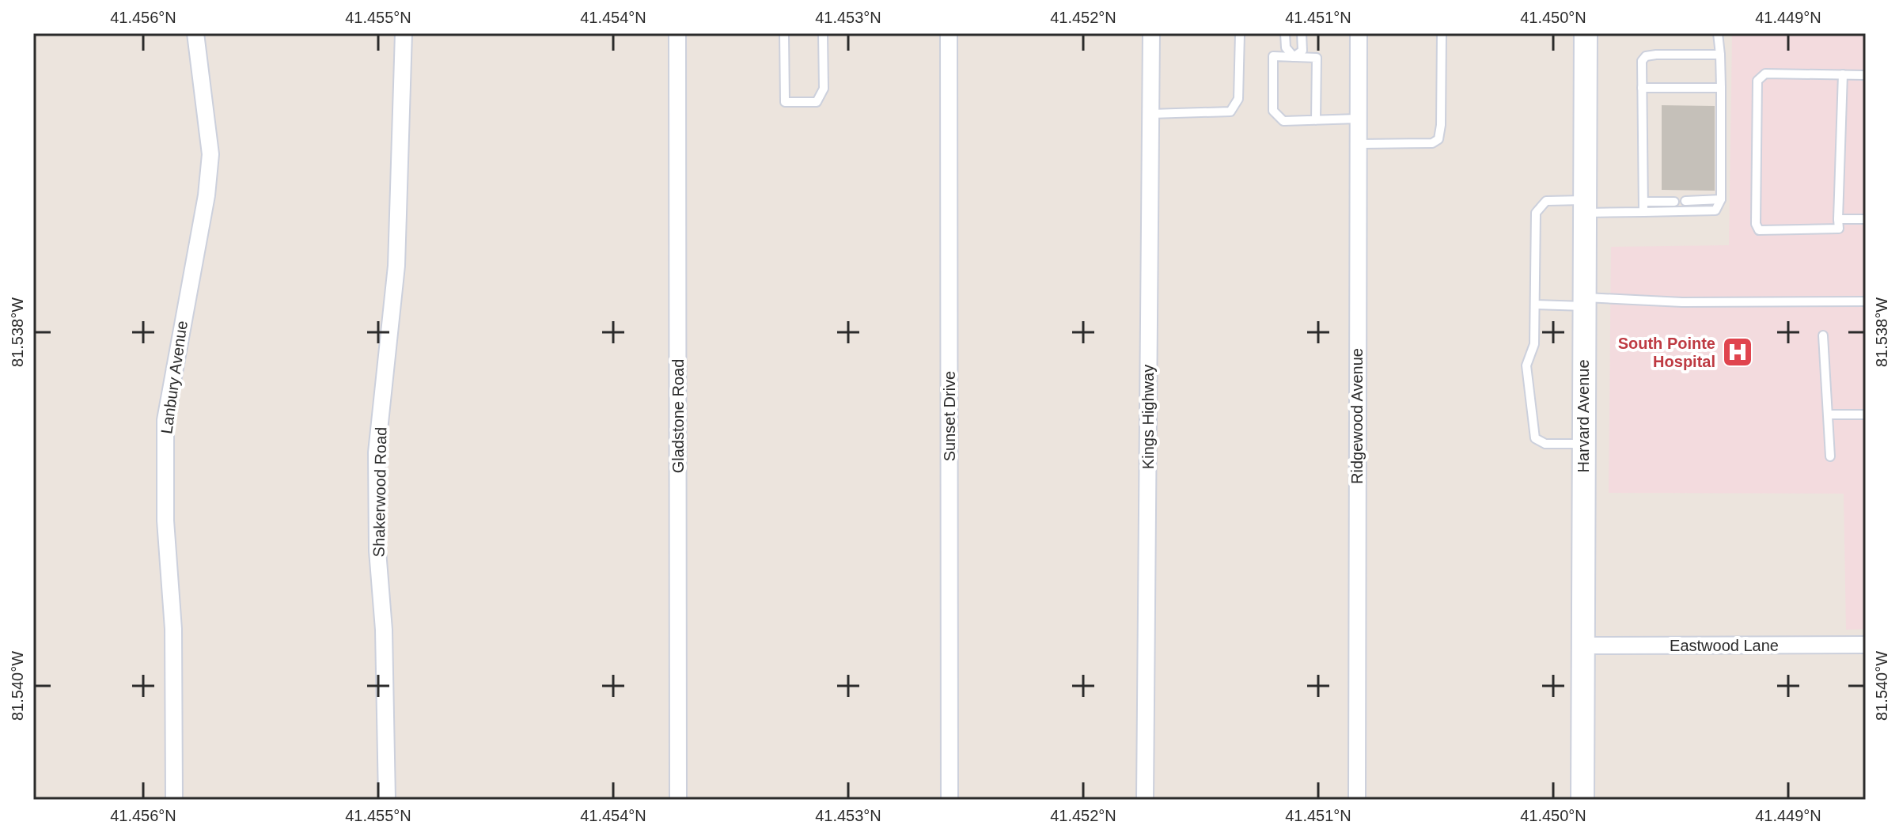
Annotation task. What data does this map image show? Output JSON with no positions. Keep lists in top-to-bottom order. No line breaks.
{"streets":{"main road":["Harvard Avenue"],"street":["Lanbury Avenue","Gladstone Road","Sunset Drive","Ridgewood Avenue","Kings Highway","Shakerwood Road","Eastwood Lane"]},"crossings":[["Harvard Avenue","Eastwood Lane"]],"places":{"hospital":["South Pointe Hospital"]},"coordinates":["41.456°N","41.455°N","41.454°N","41.453°N","41.452°N","41.451°N","41.450°N","41.449°N","81.538°W","81.540°W"]}
